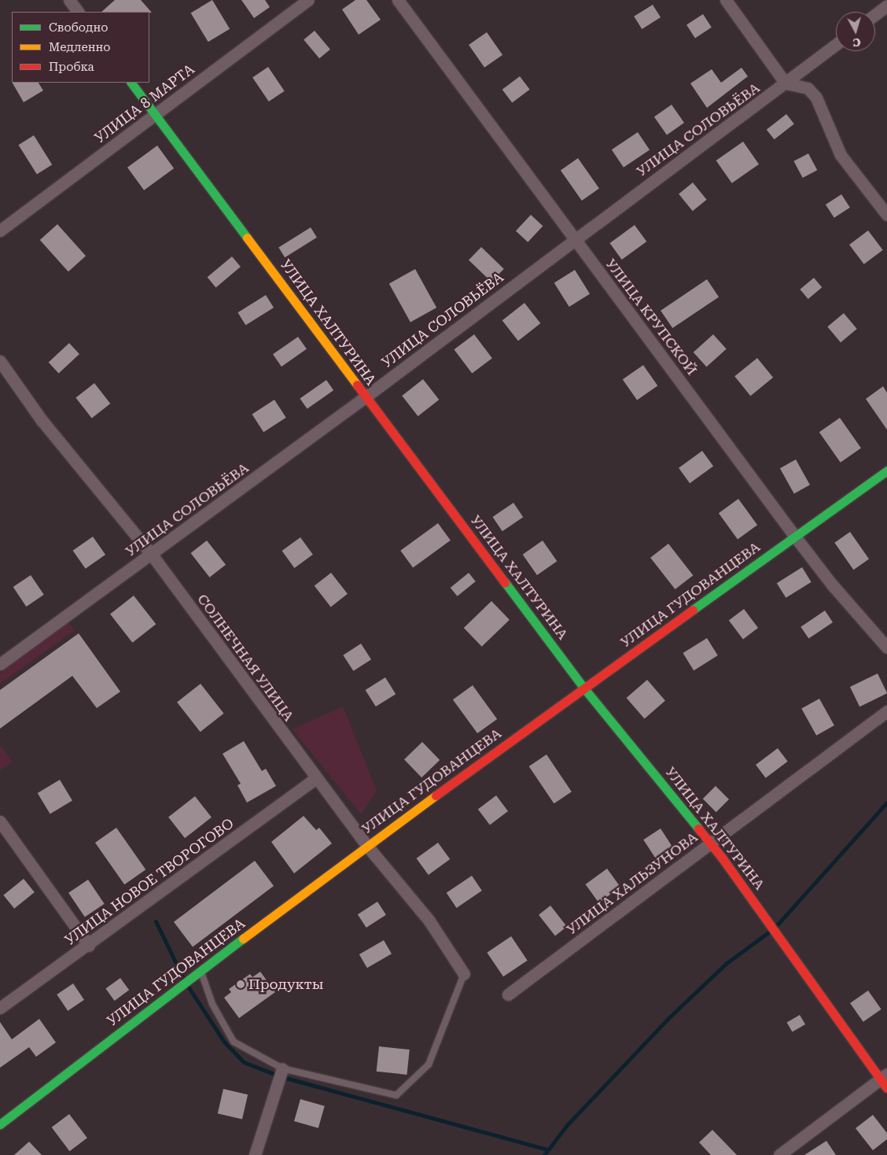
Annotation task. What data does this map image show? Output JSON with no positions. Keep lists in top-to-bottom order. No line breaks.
{"streets":{"street":["УЛИЦА 8 МАРТА","УЛИЦА СОЛОВЬЁВА","УЛИЦА КРУПСКОЙ","УЛИЦА ХАЛТУРИНА","УЛИЦА ГУДОВАНЦЕВА","СОЛНЕЧНАЯ УЛИЦА","УЛИЦА НОВОЕ ТВОРОГОВО","УЛИЦА ХАЛЬЗУНОВА"]},"crossings":[["УЛИЦА 8 МАРТА","УЛИЦА ХАЛТУРИНА"],["УЛИЦА СОЛОВЬЁВА","УЛИЦА КРУПСКОЙ"],["УЛИЦА СОЛОВЬЁВА","УЛИЦА ХАЛТУРИНА"],["УЛИЦА СОЛОВЬЁВА","СОЛНЕЧНАЯ УЛИЦА"],["УЛИЦА КРУПСКОЙ","УЛИЦА ГУДОВАНЦЕВА"],["УЛИЦА ХАЛТУРИНА","УЛИЦА ГУДОВАНЦЕВА"],["УЛИЦА ХАЛТУРИНА","УЛИЦА ХАЛЬЗУНОВА"],["УЛИЦА ГУДОВАНЦЕВА","СОЛНЕЧНАЯ УЛИЦА"],["СОЛНЕЧНАЯ УЛИЦА","УЛИЦА НОВОЕ ТВОРОГОВО"]],"places":["Продукты"],"legend":["Свободно","Медленно","Пробка"],"north":"bottom"}
